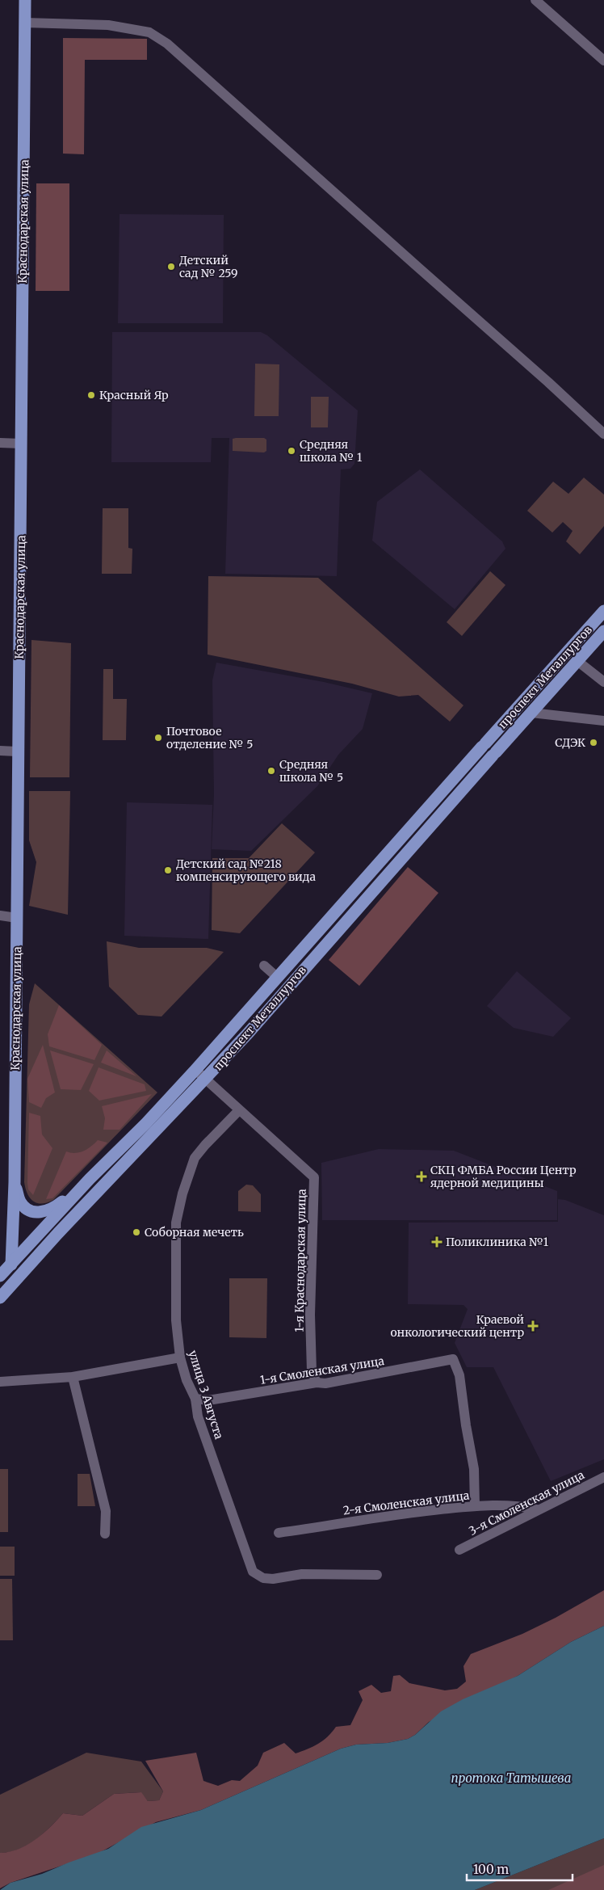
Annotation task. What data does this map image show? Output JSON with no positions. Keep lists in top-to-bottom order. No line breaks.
{"streets":{"main road":["Краснодарская улица","проспект Металлургов"],"street":["1-я Краснодарская улица","1-я Смоленская улица","улица 3 Августа","2-я Смоленская улица","3-я Смоленская улица"]},"crossings":[["Краснодарская улица","проспект Металлургов"],["проспект Металлургов","1-я Краснодарская улица"],["1-я Краснодарская улица","1-я Смоленская улица"],["1-я Краснодарская улица","улица 3 Августа"],["1-я Смоленская улица","улица 3 Августа"],["1-я Смоленская улица","2-я Смоленская улица"],["2-я Смоленская улица","3-я Смоленская улица"]],"water":["протока Татышева"],"places":{"other":["Детский сад № 259","Красный Яр","Средняя школа № 1","Почтовое отделение № 5","СДЭК","Средняя школа № 5","Детский сад №218 компенсирующего вида","Соборная мечеть"],"health":["СКЦ ФМБА России Центр ядерной медицины","Поликлиника №1","Краевой онкологический центр"]},"scale_bar":"100 m"}
